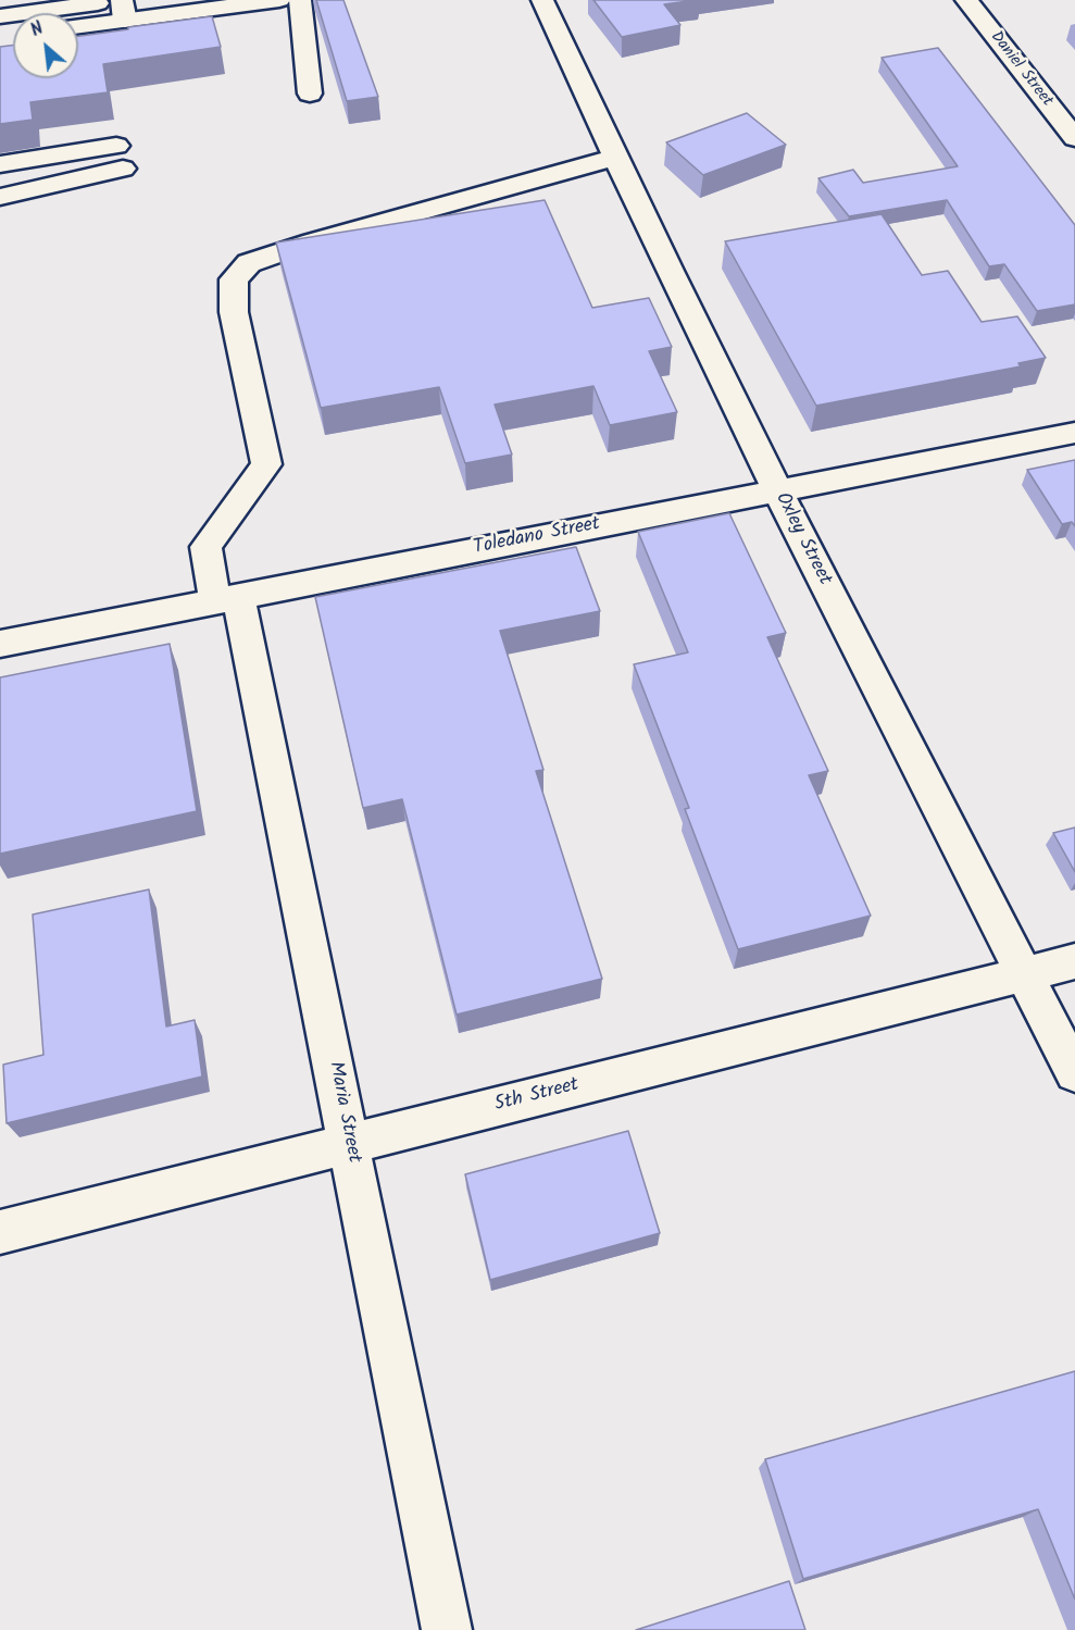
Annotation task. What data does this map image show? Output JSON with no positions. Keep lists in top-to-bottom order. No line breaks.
{"streets":{"main road":["Daniel Street","Toledano Street","Oxley Street","5th Street","Maria Street"]},"crossings":[["Toledano Street","Oxley Street"],["Toledano Street","Maria Street"],["Oxley Street","5th Street"],["Oxley Street","Maria Street"],["5th Street","Maria Street"]],"north":"top left"}
